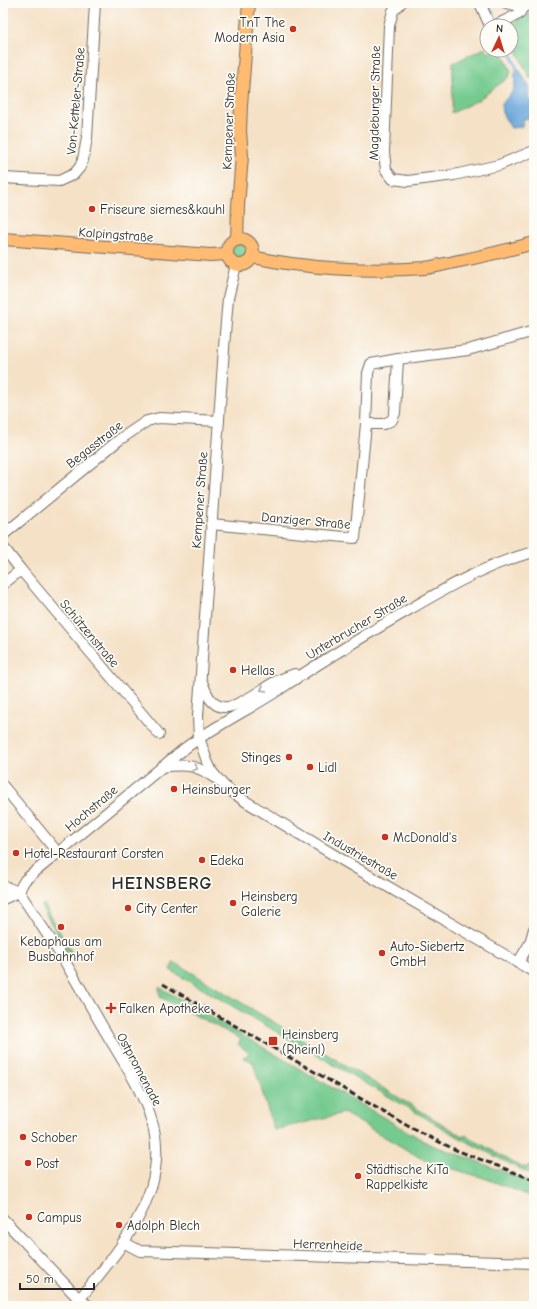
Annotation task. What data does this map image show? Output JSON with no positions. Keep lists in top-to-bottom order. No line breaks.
{"streets":{"main road":["Kempener Straße","Kolpingstraße"],"street":["Von-Ketteler-Straße","Magdeburger Straße","Begasstraße","Danziger Straße","Unterbrucher Straße","Schützenstraße","Hochstraße","Industriestraße","Ostpromenade","Herrenheide"]},"crossings":[["Kempener Straße","Kolpingstraße"],["Kempener Straße","Begasstraße"],["Kempener Straße","Danziger Straße"],["Kempener Straße","Unterbrucher Straße"],["Kempener Straße","Hochstraße"],["Kempener Straße","Industriestraße"],["Unterbrucher Straße","Hochstraße"],["Unterbrucher Straße","Industriestraße"],["Hochstraße","Industriestraße"],["Hochstraße","Ostpromenade"],["Ostpromenade","Herrenheide"]],"districts":["HEINSBERG"],"places":{"other":["TnT The Modern Asia","Friseure siemes&kauhl","Hellas","Stinges","Lidl","Heinsburger","McDonald's","Hotel-Restaurant Corsten","Edeka","Heinsberg Galerie","City Center","Kebaphaus am Busbahnhof","Auto-Siebertz GmbH","Schober","Post","Städtische KiTa Rappelkiste","Campus","Adolph Blech"],"health":["Falken Apotheke"],"transit":["Heinsberg (Rheinl)"]},"scale_bar":"50 m","north":"top"}
